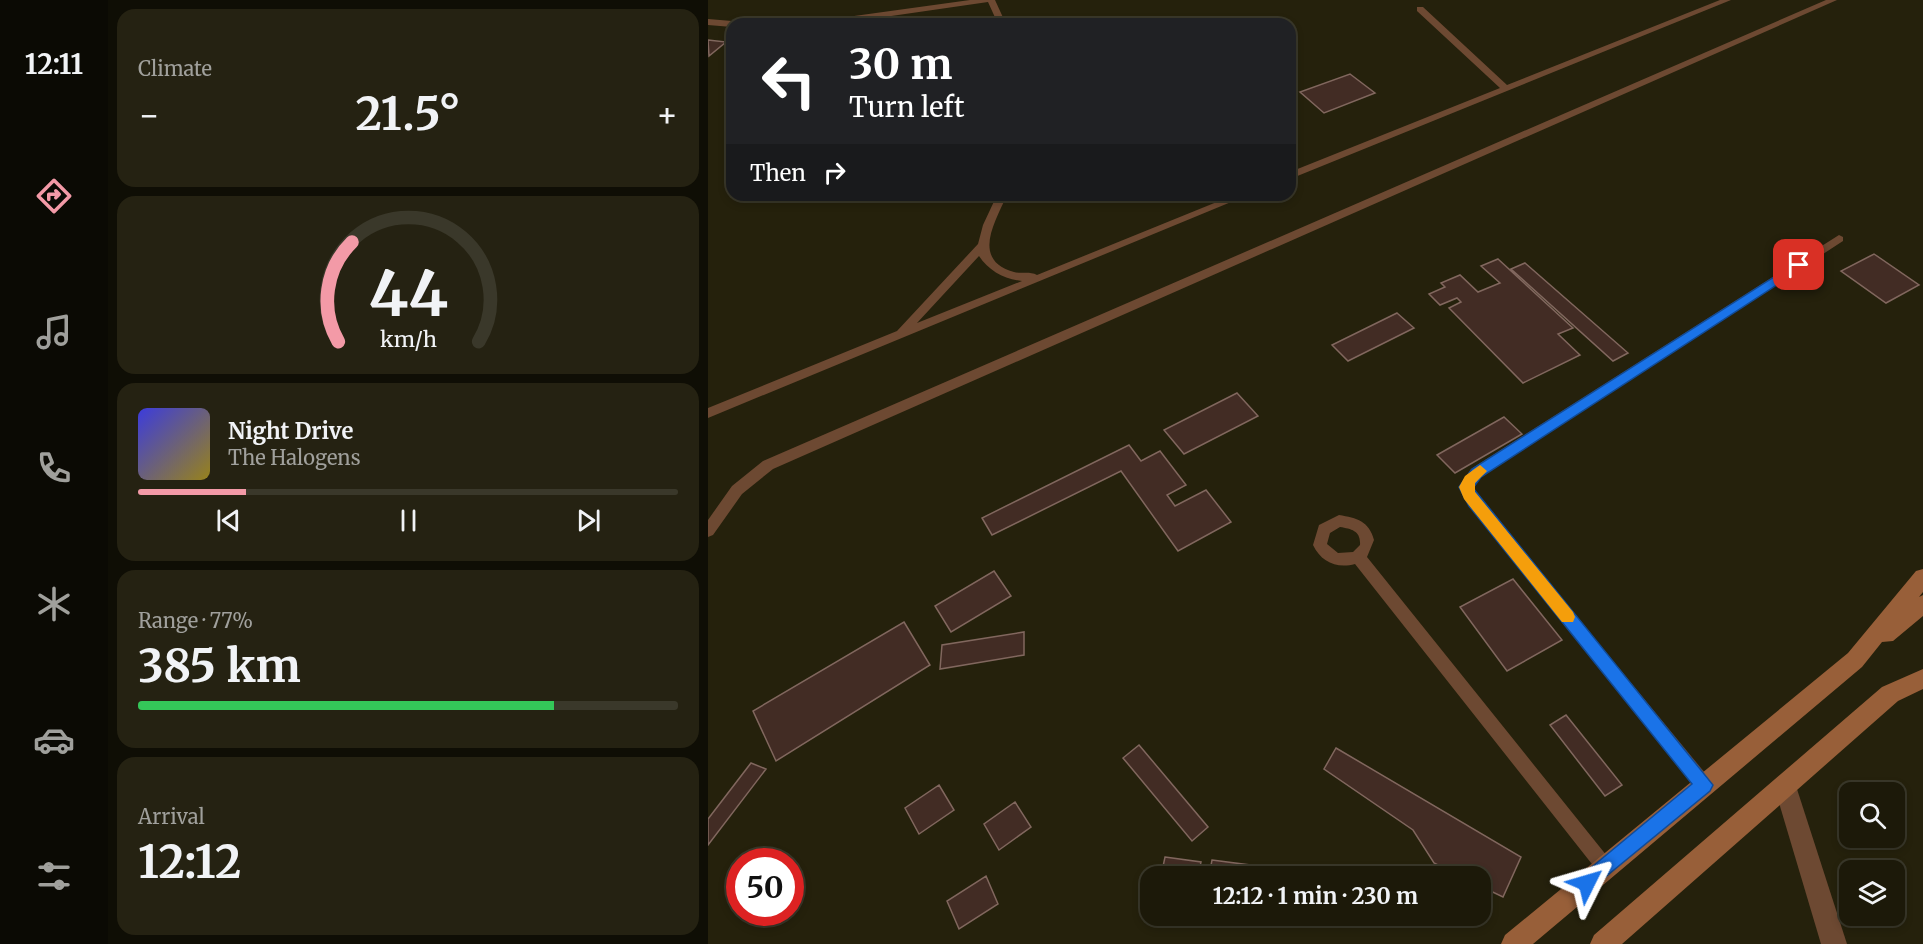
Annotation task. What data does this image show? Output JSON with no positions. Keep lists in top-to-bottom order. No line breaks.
{"page":{"tabs":"12:11","tile":["Climate",["Range · 77%","385 km"],["Arrival","12:12"]],"turn":["30 m","Turn left"],"heat":["−","21.5°","+"],"then":"Then","song":["Night Drive","The Halogens"],"limit":"50","trip":"12:12 · 1 min · 230 m","gauge":["44","km/h"]}}
